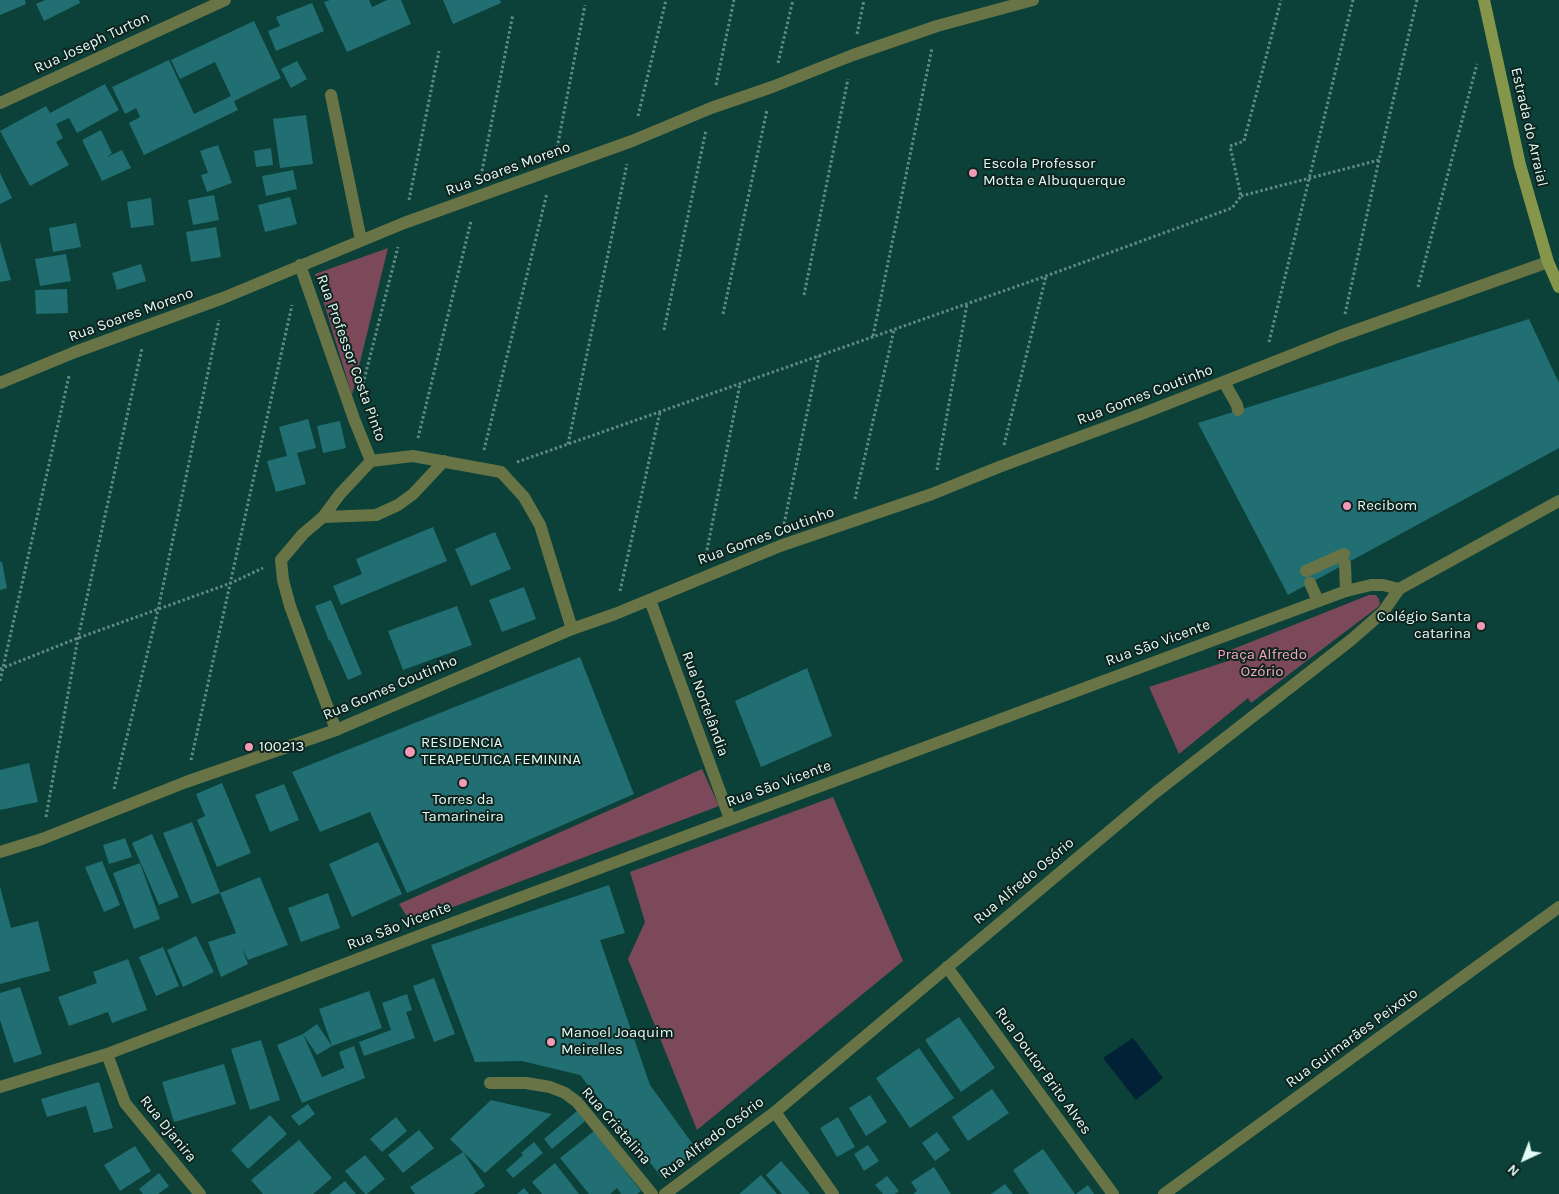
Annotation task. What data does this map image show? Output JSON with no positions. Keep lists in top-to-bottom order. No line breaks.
{"streets":{"main road":["Estrada do Arraial"],"street":["Rua Joseph Turton","Rua Soares Moreno","Rua Professor Costa Pinto","Rua Gomes Coutinho","Rua São Vicente","Rua Nortelândia","Rua Alfredo Osório","Rua Guimarães Peixoto","Rua Doutor Brito Alves","Rua Cristalina","Rua Djanira"]},"crossings":[["Estrada do Arraial","Rua Gomes Coutinho"],["Rua Soares Moreno","Rua Professor Costa Pinto"],["Rua Gomes Coutinho","Rua Nortelândia"],["Rua São Vicente","Rua Nortelândia"],["Rua São Vicente","Rua Alfredo Osório"],["Rua São Vicente","Rua Djanira"],["Rua Alfredo Osório","Rua Doutor Brito Alves"]],"parks":["Praça Alfredo Ozório"],"places":["Escola Professor Motta e Albuquerque","Recibom","Colégio Santa catarina","100213","RESIDENCIA TERAPEUTICA FEMININA","Torres da Tamarineira","Manoel Joaquim Meirelles"],"north":"bottom left"}
